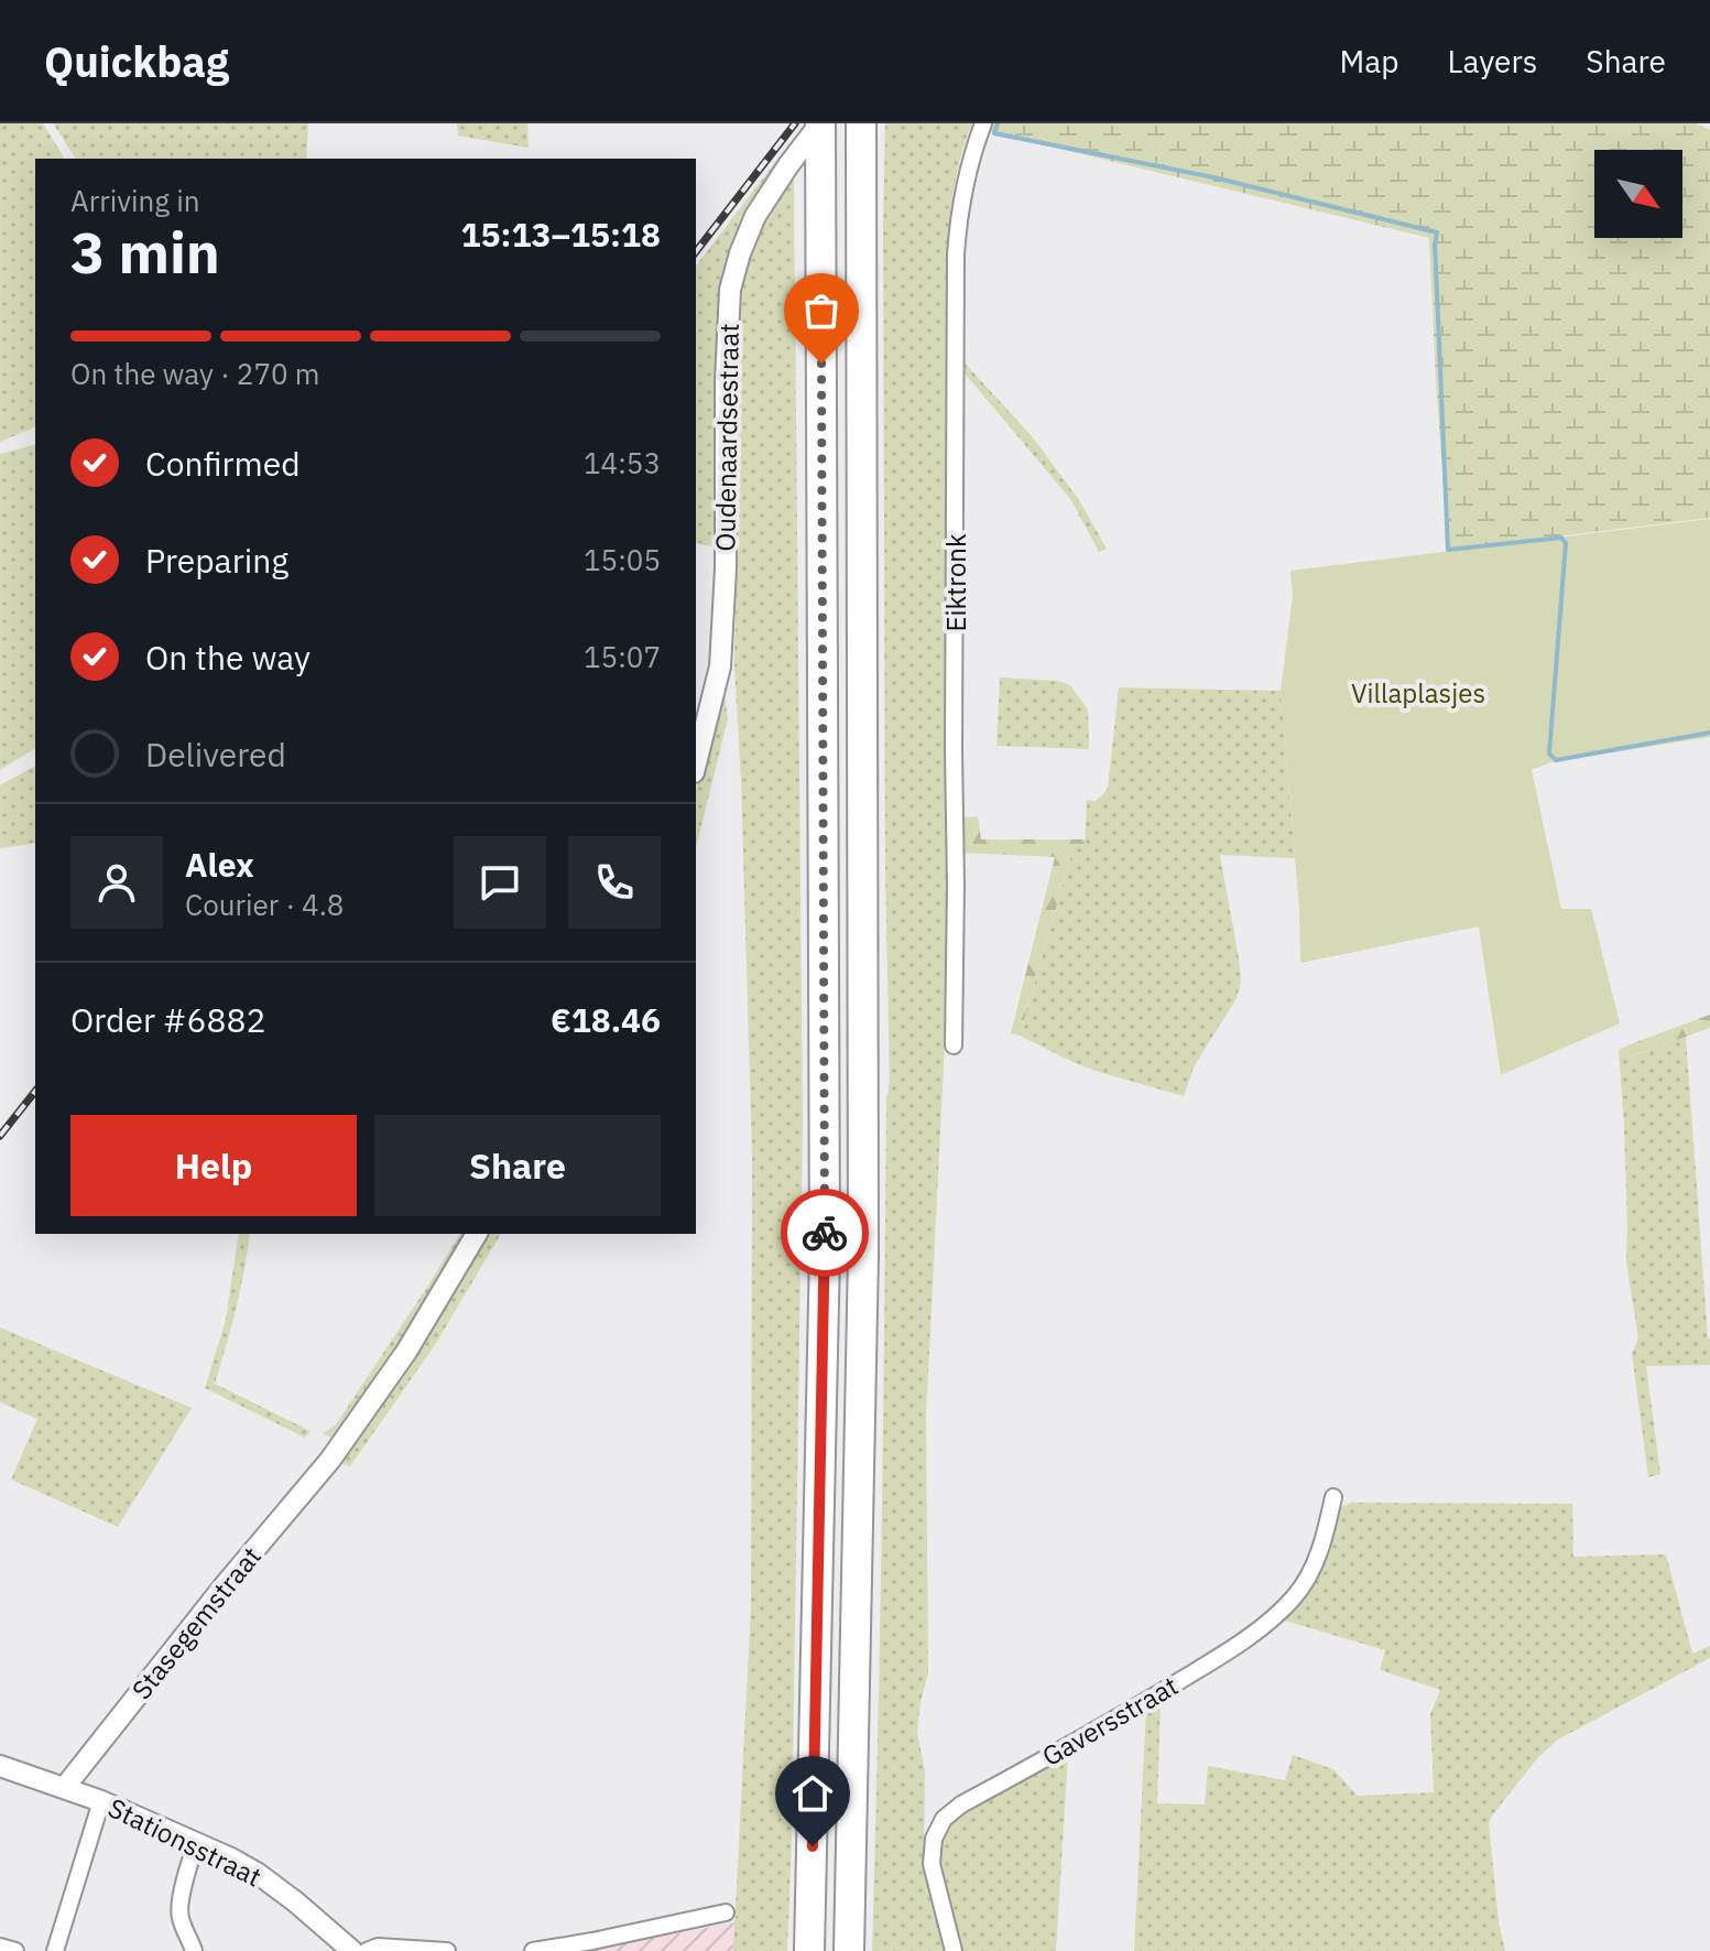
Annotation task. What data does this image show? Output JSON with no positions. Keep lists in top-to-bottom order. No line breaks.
{"streets":{"street":["Oudenaardsestraat","Eiktronk","Stasegemstraat","Gaversstraat","Stationsstraat"]},"crossings":[["Stasegemstraat","Stationsstraat"]],"parks":["Villaplasjes"],"north":"bottom right","page":{"header":"Quickbag","nav":["Map","Layers","Share"],"heading":["3 min","Arriving in","15:13–15:18"],"panel":["Alex","Courier · 4.8","Order #6882","€18.46"],"bar":"On the way · 270 m","list":[["Confirmed","14:53"],["Preparing","15:05"],["On the way","15:07"],"Delivered"],"buttons":["Help","Share"]}}
